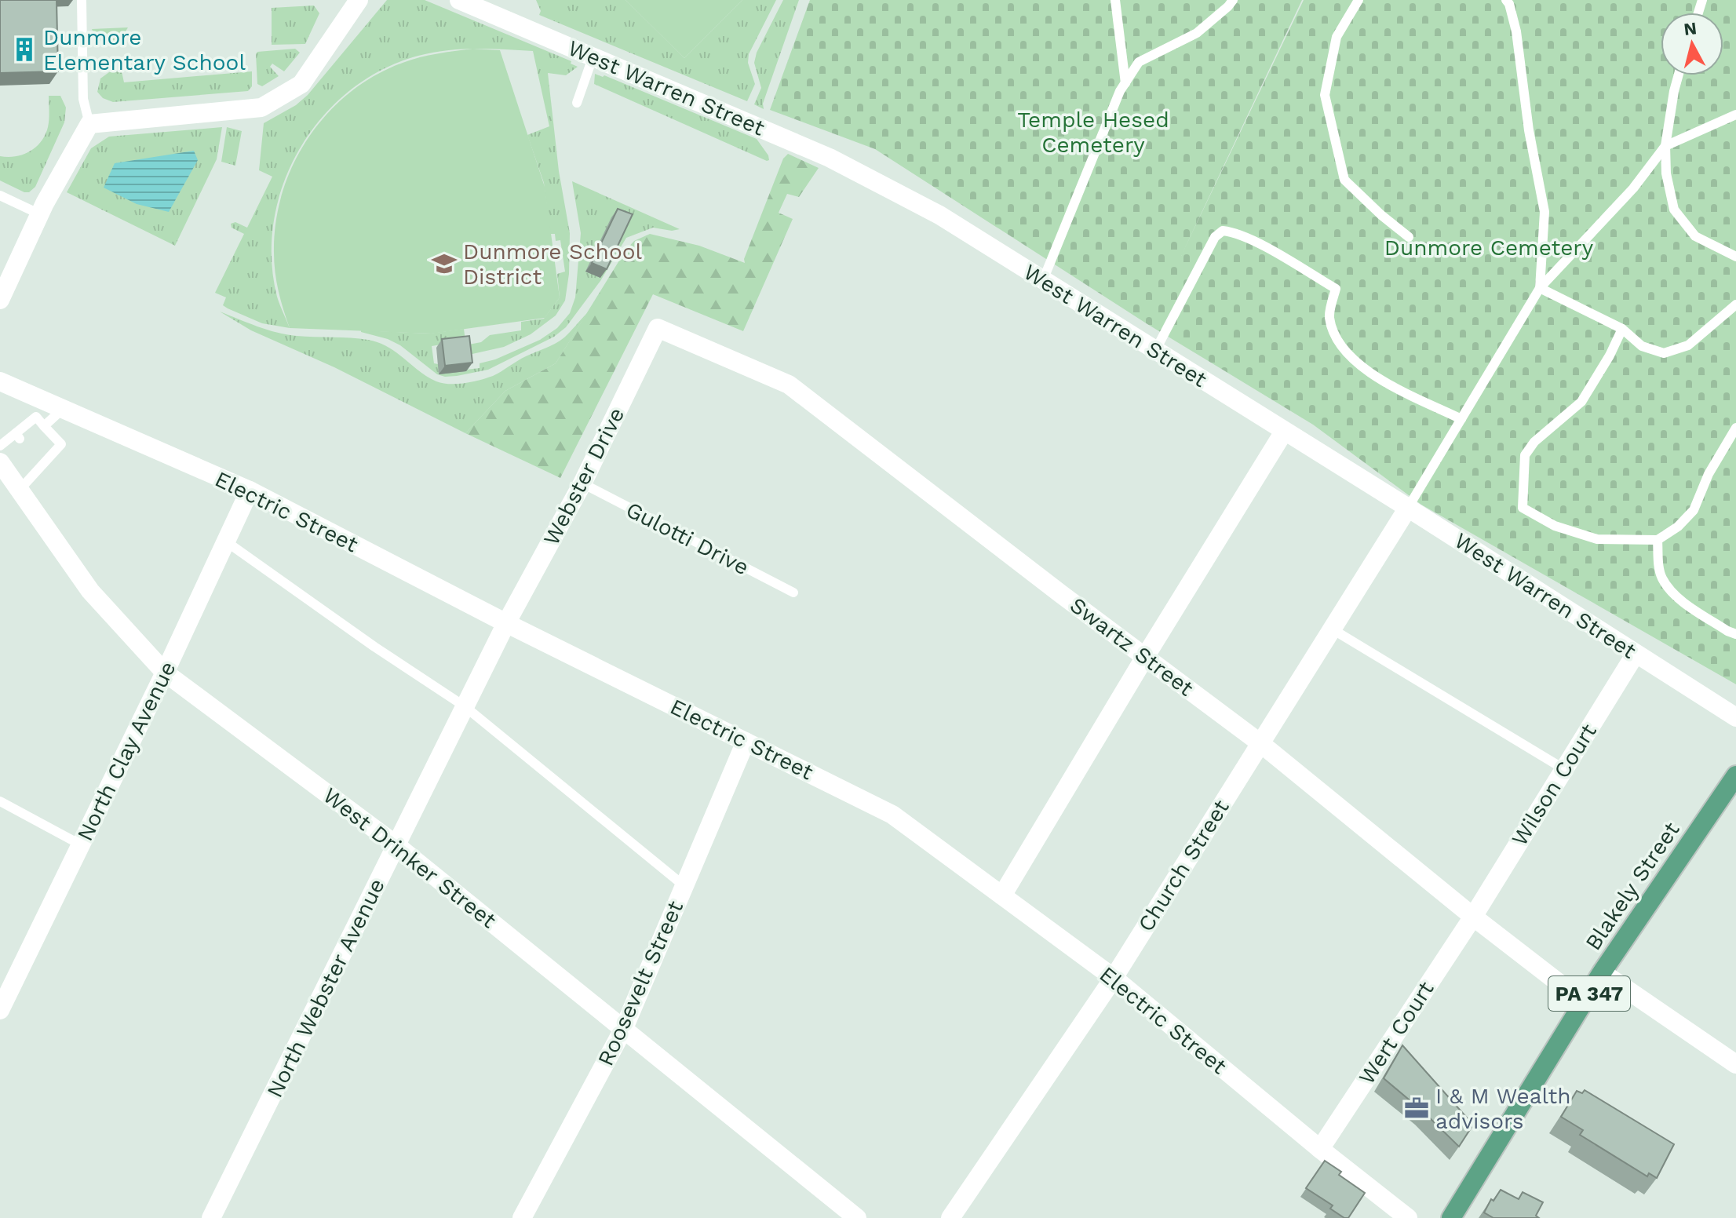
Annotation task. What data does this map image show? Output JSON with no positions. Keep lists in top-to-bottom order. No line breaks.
{"streets":{"main road":["Blakely Street","PA 347"],"street":["West Warren Street","Webster Drive","Electric Street","Swartz Street","North Clay Avenue","Wilson Court","West Drinker Street","Church Street","Roosevelt Street","North Webster Avenue","Wert Court"],"lane":["Gulotti Drive"]},"crossings":[["West Warren Street","Wilson Court"],["West Warren Street","Church Street"],["Webster Drive","Electric Street"],["Webster Drive","Gulotti Drive"],["Webster Drive","Swartz Street"],["Webster Drive","North Webster Avenue"],["Electric Street","North Clay Avenue"],["Electric Street","Church Street"],["Electric Street","Roosevelt Street"],["Electric Street","North Webster Avenue"],["Electric Street","Wert Court"],["Swartz Street","Wilson Court"],["Swartz Street","Church Street"],["Swartz Street","Blakely Street"],["Swartz Street","Wert Court"],["North Clay Avenue","West Drinker Street"],["Wilson Court","Wert Court"],["West Drinker Street","Roosevelt Street"],["West Drinker Street","North Webster Avenue"]],"parks":["Temple Hesed Cemetery","Dunmore Cemetery"],"places":{"building":["Dunmore Elementary School"],"school or university":["Dunmore School District"],"office":["I & M Wealth advisors"]},"north":"top"}
